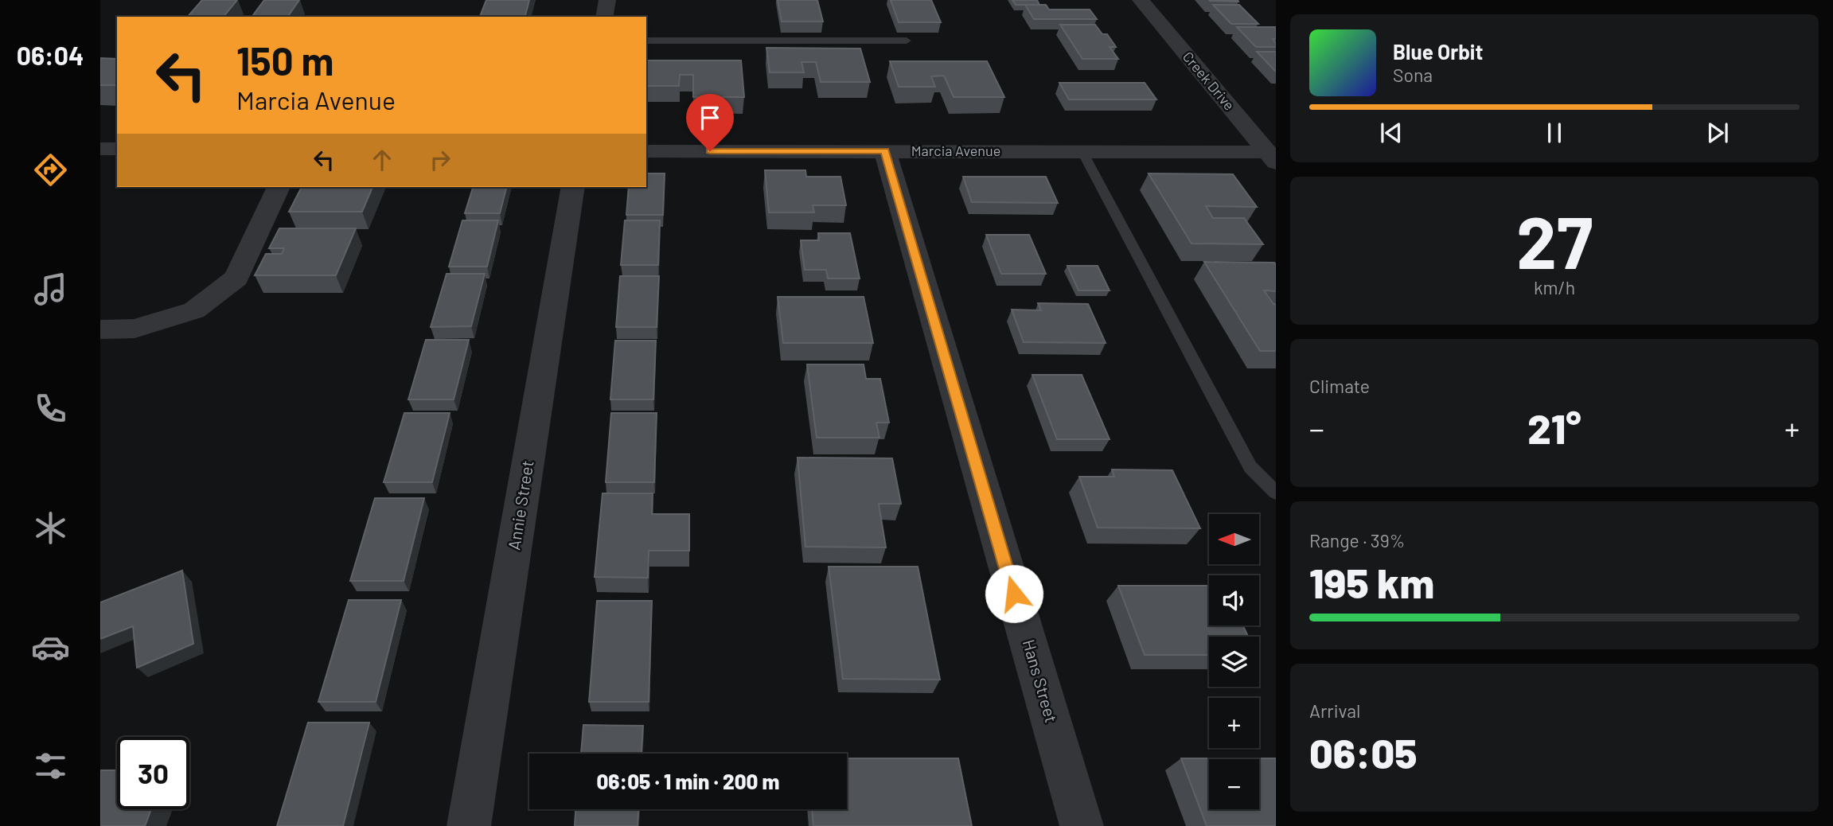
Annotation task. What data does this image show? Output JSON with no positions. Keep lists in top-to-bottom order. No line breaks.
{"streets":{"street":["Creek Drive","Marcia Avenue","Annie Street","Hans Street"]},"crossings":[["Creek Drive","Marcia Avenue"],["Marcia Avenue","Hans Street"]],"north":"left","page":{"tabs":"06:04","turn":["150 m","Marcia Avenue"],"song":["Blue Orbit","Sona"],"tile":[["27","km/h"],"Climate",["Range · 39%","195 km"],["Arrival","06:05"]],"heat":["−","21°","+"],"map_buttons":["+","−"],"limit":"30","trip":"06:05 · 1 min · 200 m"}}
